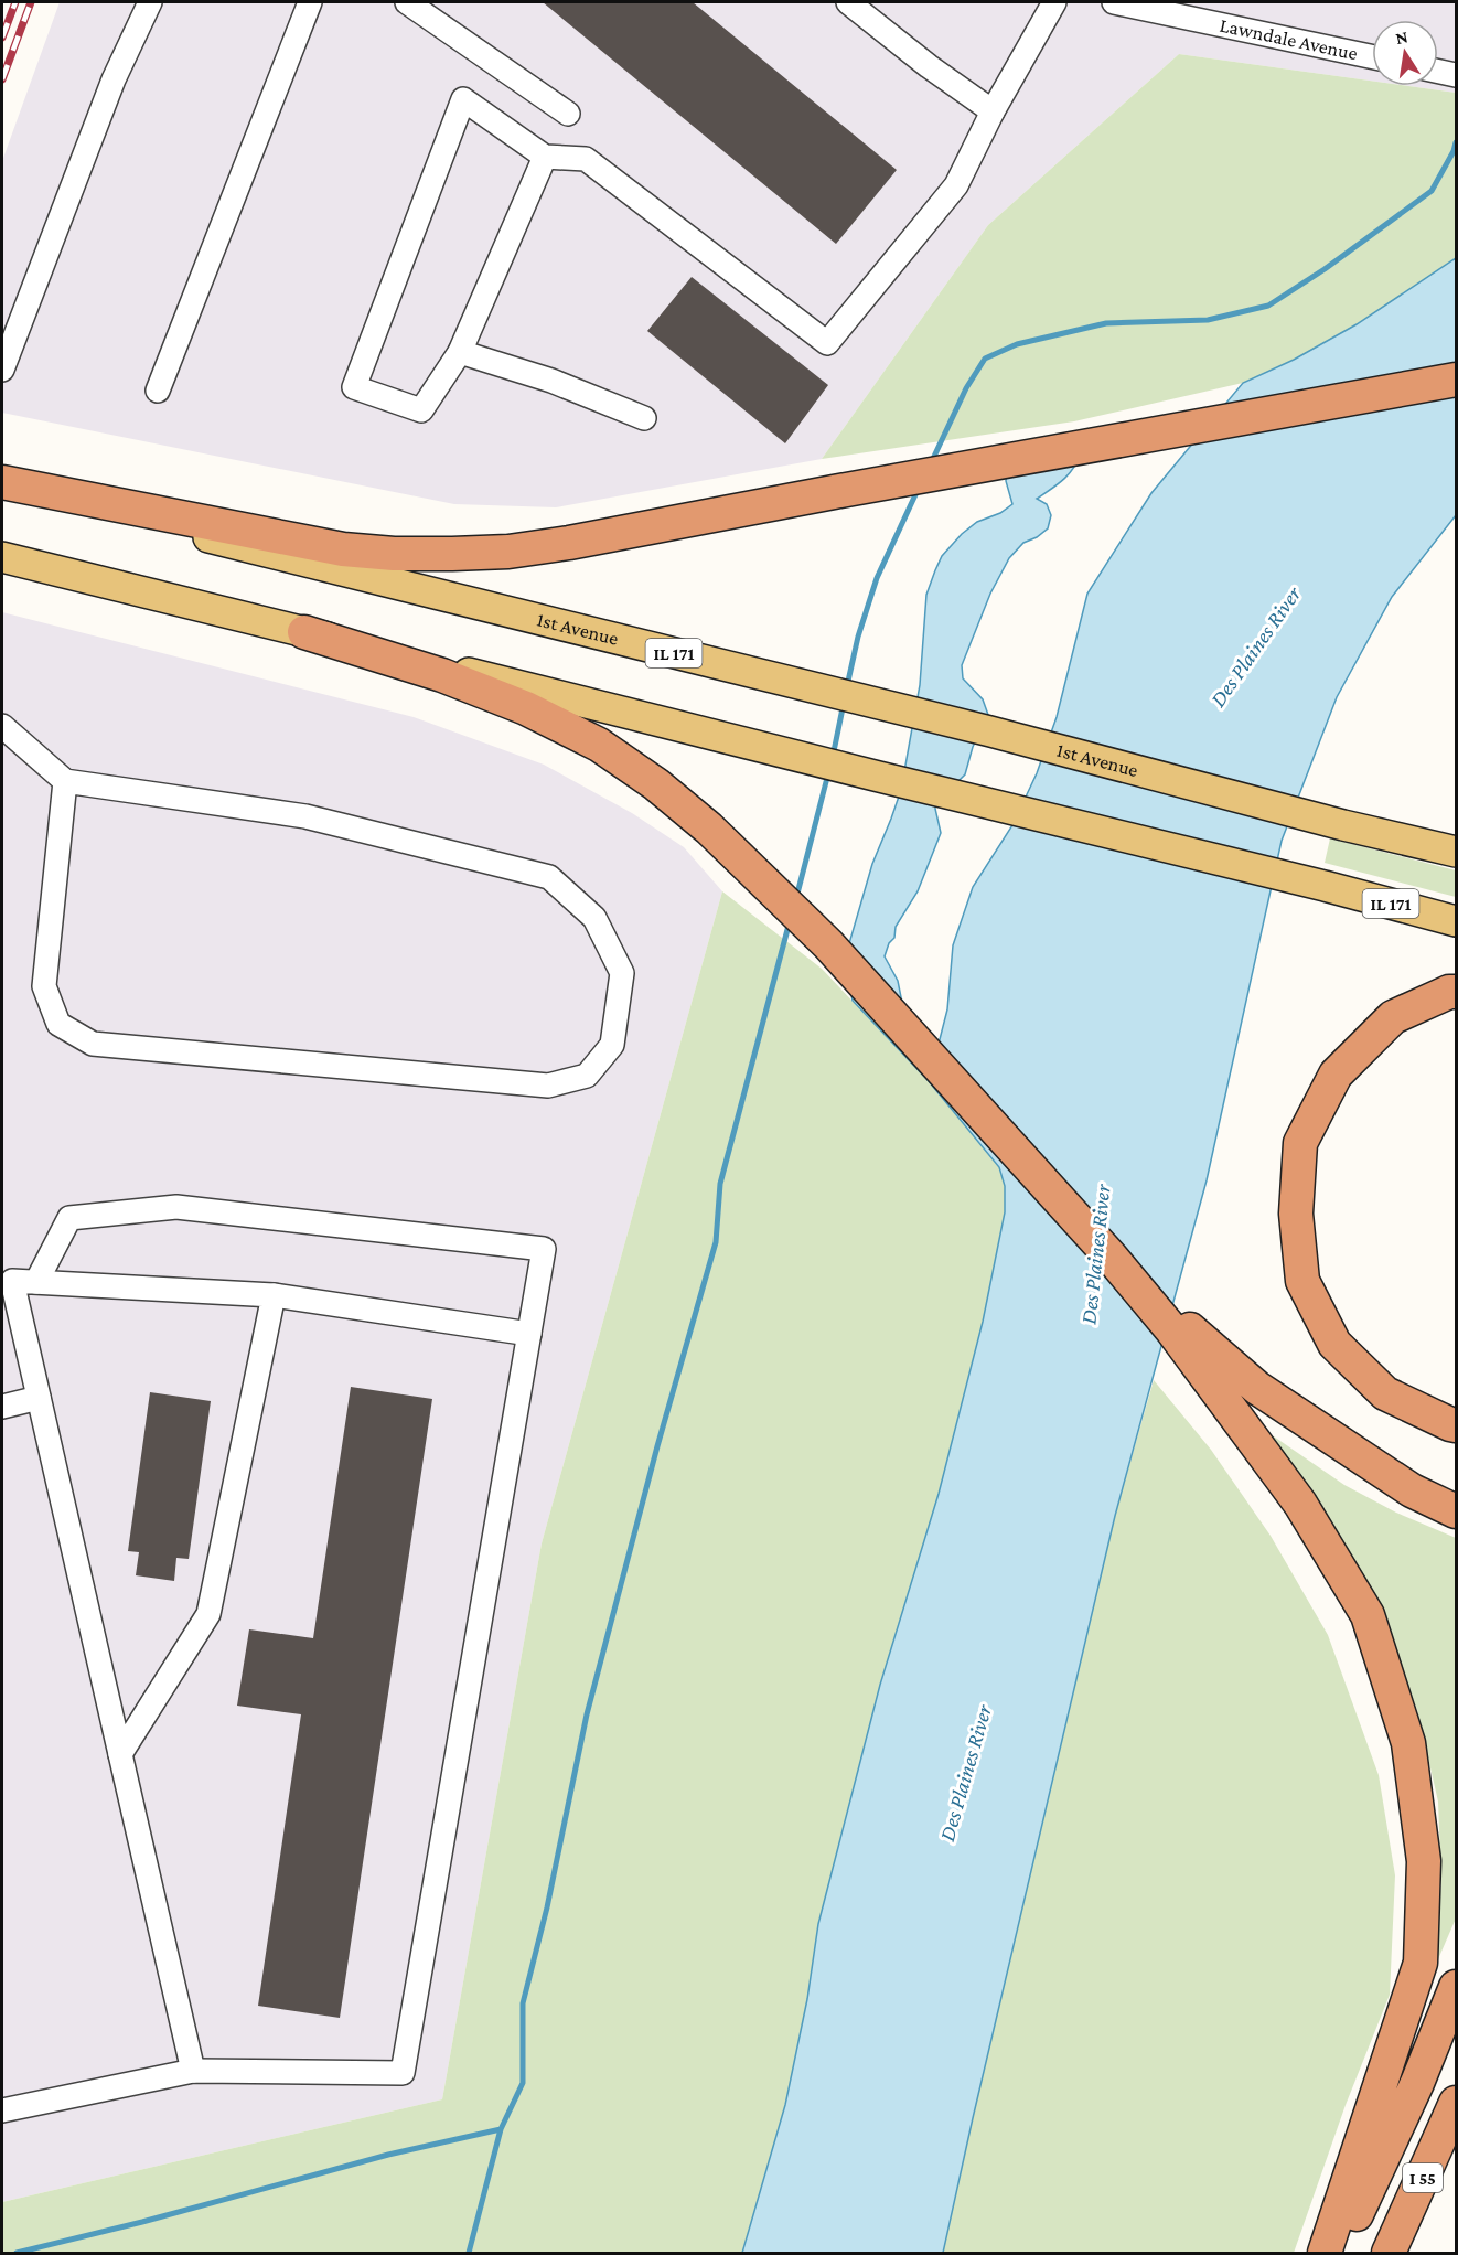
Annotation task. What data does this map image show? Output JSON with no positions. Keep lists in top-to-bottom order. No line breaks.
{"streets":{"highway":["I 55"],"main road":["1st Avenue","IL 171"],"street":["Lawndale Avenue"]},"water":["Des Plaines River"],"north":"top"}
